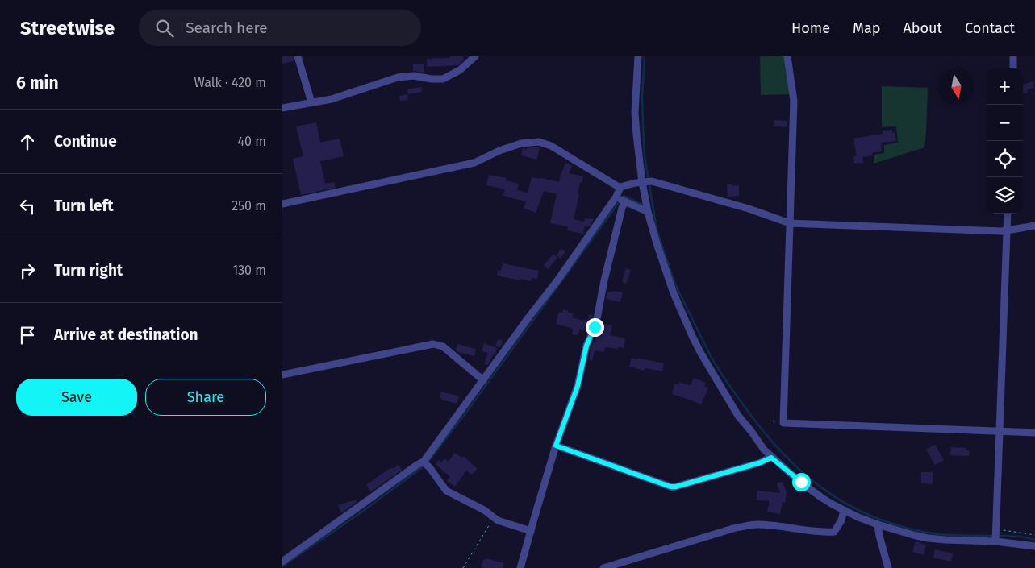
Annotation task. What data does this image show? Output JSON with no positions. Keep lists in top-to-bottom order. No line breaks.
{"north":"bottom","page":{"header":"Streetwise","search":"Search here","nav":["Home","Map","About","Contact"],"heading":["6 min","Walk · 420 m"],"map_buttons":["+","−"],"list":[["Continue","40 m"],["Turn left","250 m"],["Turn right","130 m"],"Arrive at destination"],"buttons":["Save","Share"]}}
